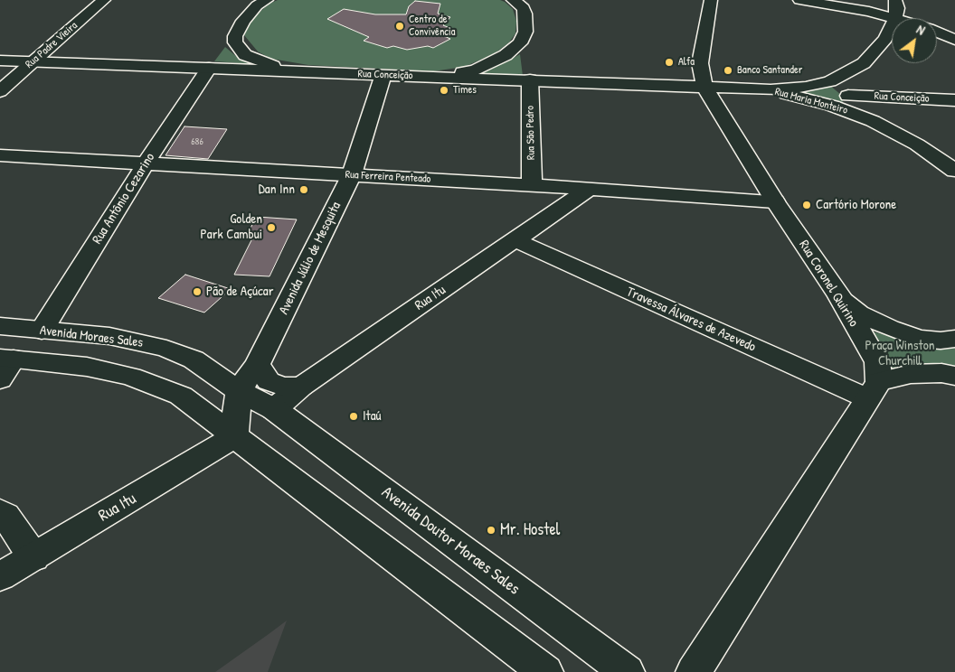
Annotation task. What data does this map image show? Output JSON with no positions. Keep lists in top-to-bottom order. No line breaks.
{"streets":{"main road":["Rua Padre Vieira","Rua Conceição","Rua Maria Monteiro","Rua São Pedro","Rua Ferreira Penteado","Rua Antônio Cezarino","Avenida Júlio de Mesquita","Rua Coronel Quirino","Rua Itu","Travessa Álvares de Azevedo","Avenida Moraes Sales","Avenida Doutor Moraes Sales"]},"crossings":[["Rua Padre Vieira","Rua Conceição"],["Rua Conceição","Rua Maria Monteiro"],["Rua Conceição","Rua São Pedro"],["Rua Conceição","Rua Antônio Cezarino"],["Rua Conceição","Avenida Júlio de Mesquita"],["Rua Conceição","Rua Coronel Quirino"],["Rua São Pedro","Rua Ferreira Penteado"],["Rua Ferreira Penteado","Rua Antônio Cezarino"],["Rua Ferreira Penteado","Avenida Júlio de Mesquita"],["Rua Ferreira Penteado","Rua Coronel Quirino"],["Rua Ferreira Penteado","Rua Itu"],["Rua Antônio Cezarino","Avenida Moraes Sales"],["Avenida Júlio de Mesquita","Avenida Moraes Sales"],["Rua Coronel Quirino","Travessa Álvares de Azevedo"],["Rua Itu","Travessa Álvares de Azevedo"],["Rua Itu","Avenida Moraes Sales"],["Rua Itu","Avenida Doutor Moraes Sales"],["Avenida Moraes Sales","Avenida Doutor Moraes Sales"]],"parks":["Praça Winston Churchill"],"places":["Centro de Convivência","Alfa","Banco Santander","Times","Dan Inn","Cartório Morone","Golden Park Cambui","Pão de Açúcar","Itaú","Mr. Hostel"],"house_numbers":["686"],"north":"top right"}
